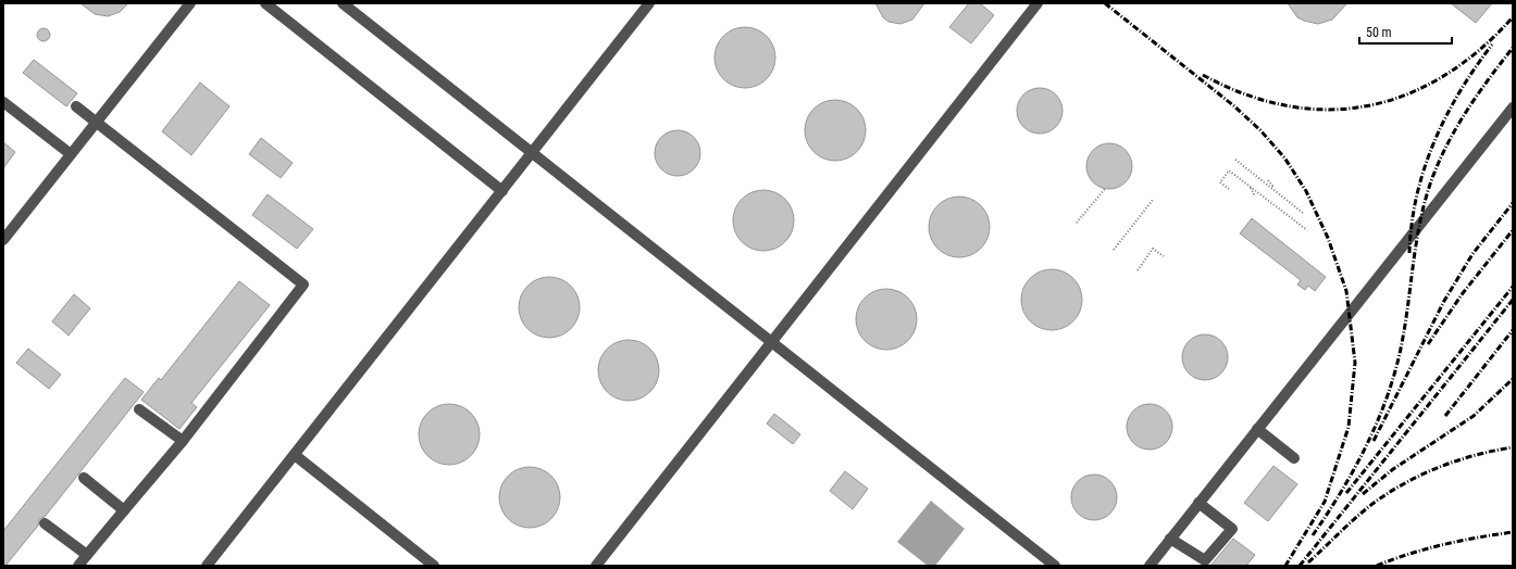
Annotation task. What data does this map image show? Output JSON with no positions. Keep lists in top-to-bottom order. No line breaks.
{"scale_bar":"50 m"}
